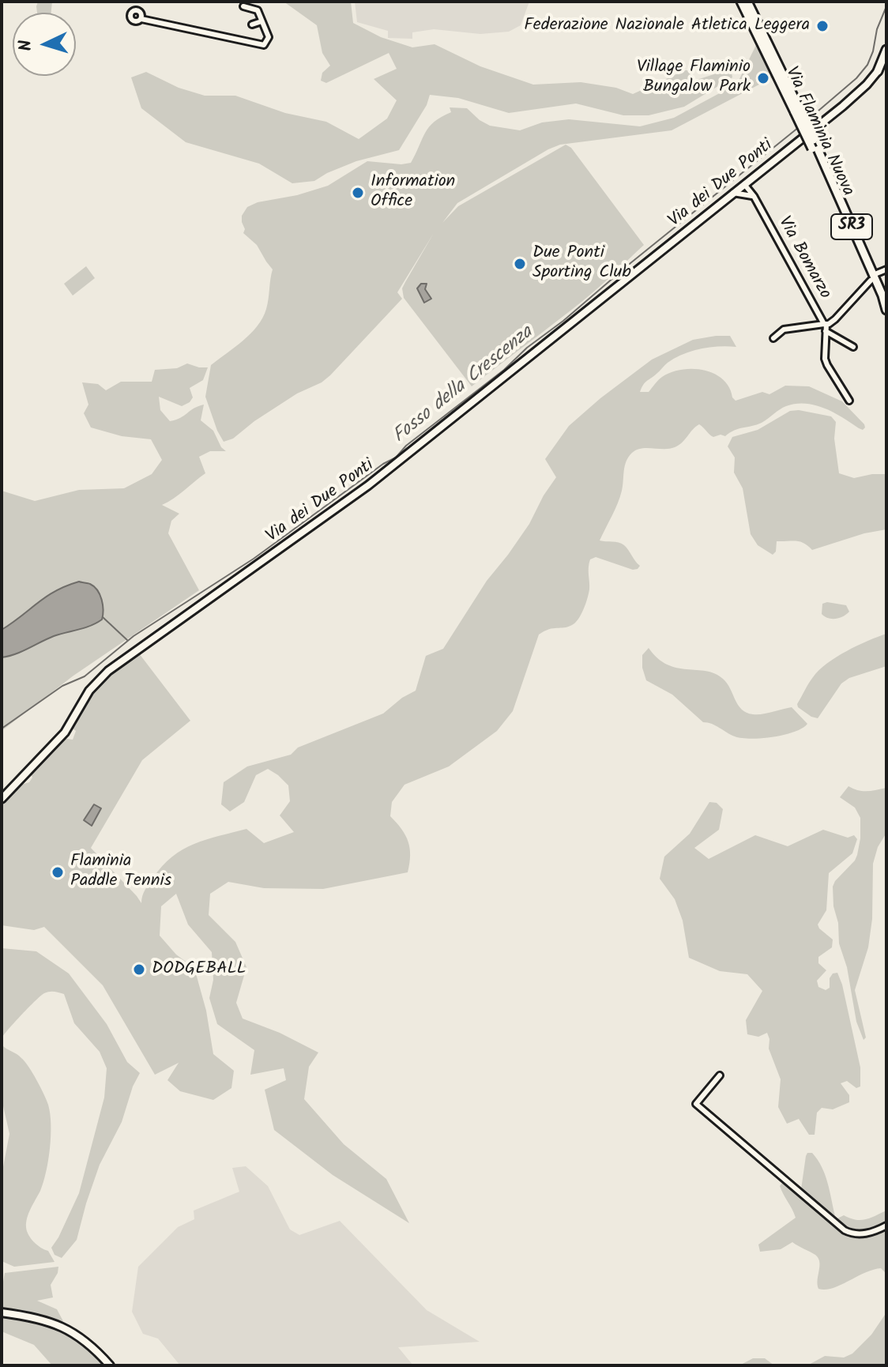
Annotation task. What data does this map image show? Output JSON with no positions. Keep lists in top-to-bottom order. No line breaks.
{"streets":{"main road":["Via Flaminia Nuova","SR3"],"street":["Via dei Due Ponti","Via Bomarzo"]},"crossings":[["Via Flaminia Nuova","Via Bomarzo"],["Via dei Due Ponti","Via Bomarzo"]],"water":["Fosso della Crescenza"],"places":["Federazione Nazionale Atletica Leggera","Village Flaminio Bungalow Park","Information Office","Due Ponti Sporting Club","Flaminia Paddle Tennis","DODGEBALL"],"north":"left"}
